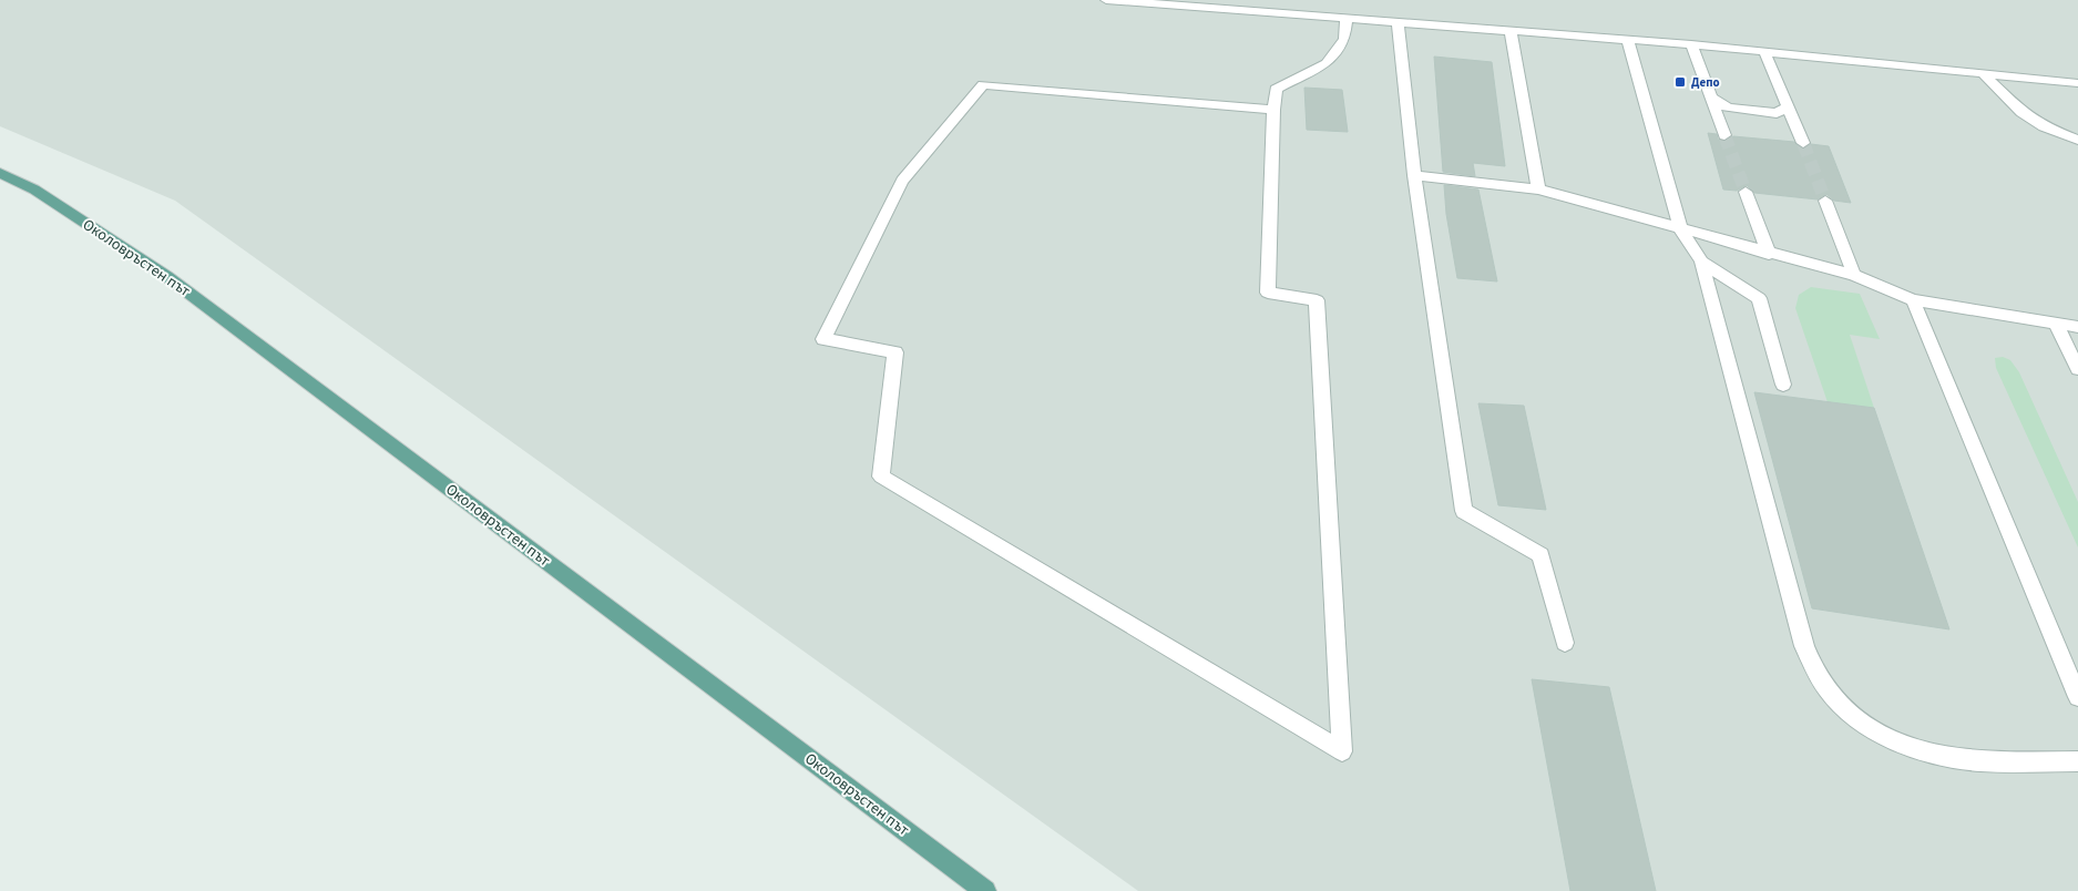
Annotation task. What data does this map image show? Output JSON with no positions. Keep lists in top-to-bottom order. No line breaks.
{"streets":{"main road":["Околовръстен път"]},"places":{"transit":["Депо"]}}
